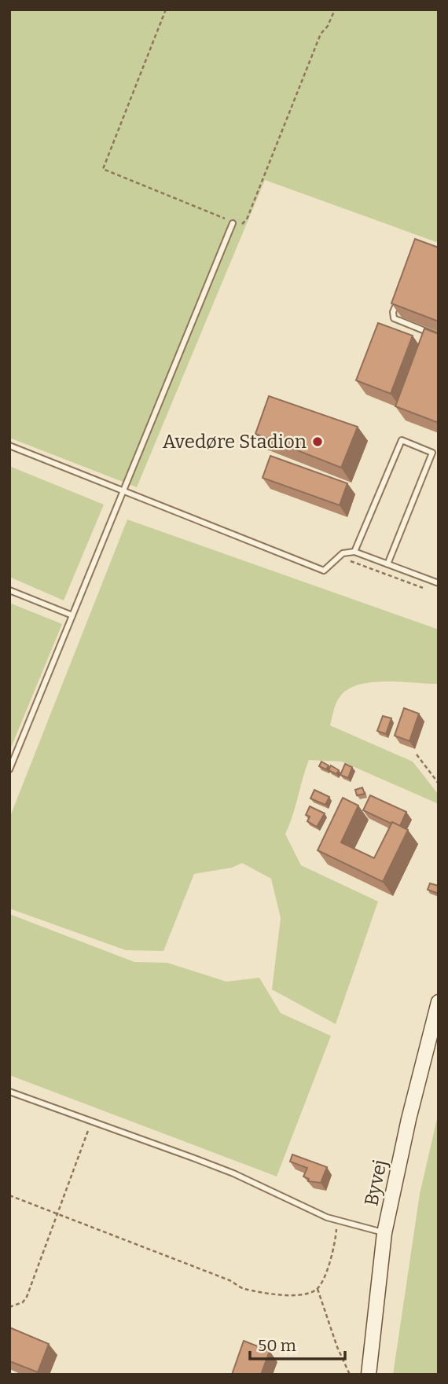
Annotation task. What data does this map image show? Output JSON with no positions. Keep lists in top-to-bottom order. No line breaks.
{"streets":{"street":["Byvej"]},"places":["Avedøre Stadion"],"scale_bar":"50 m"}
